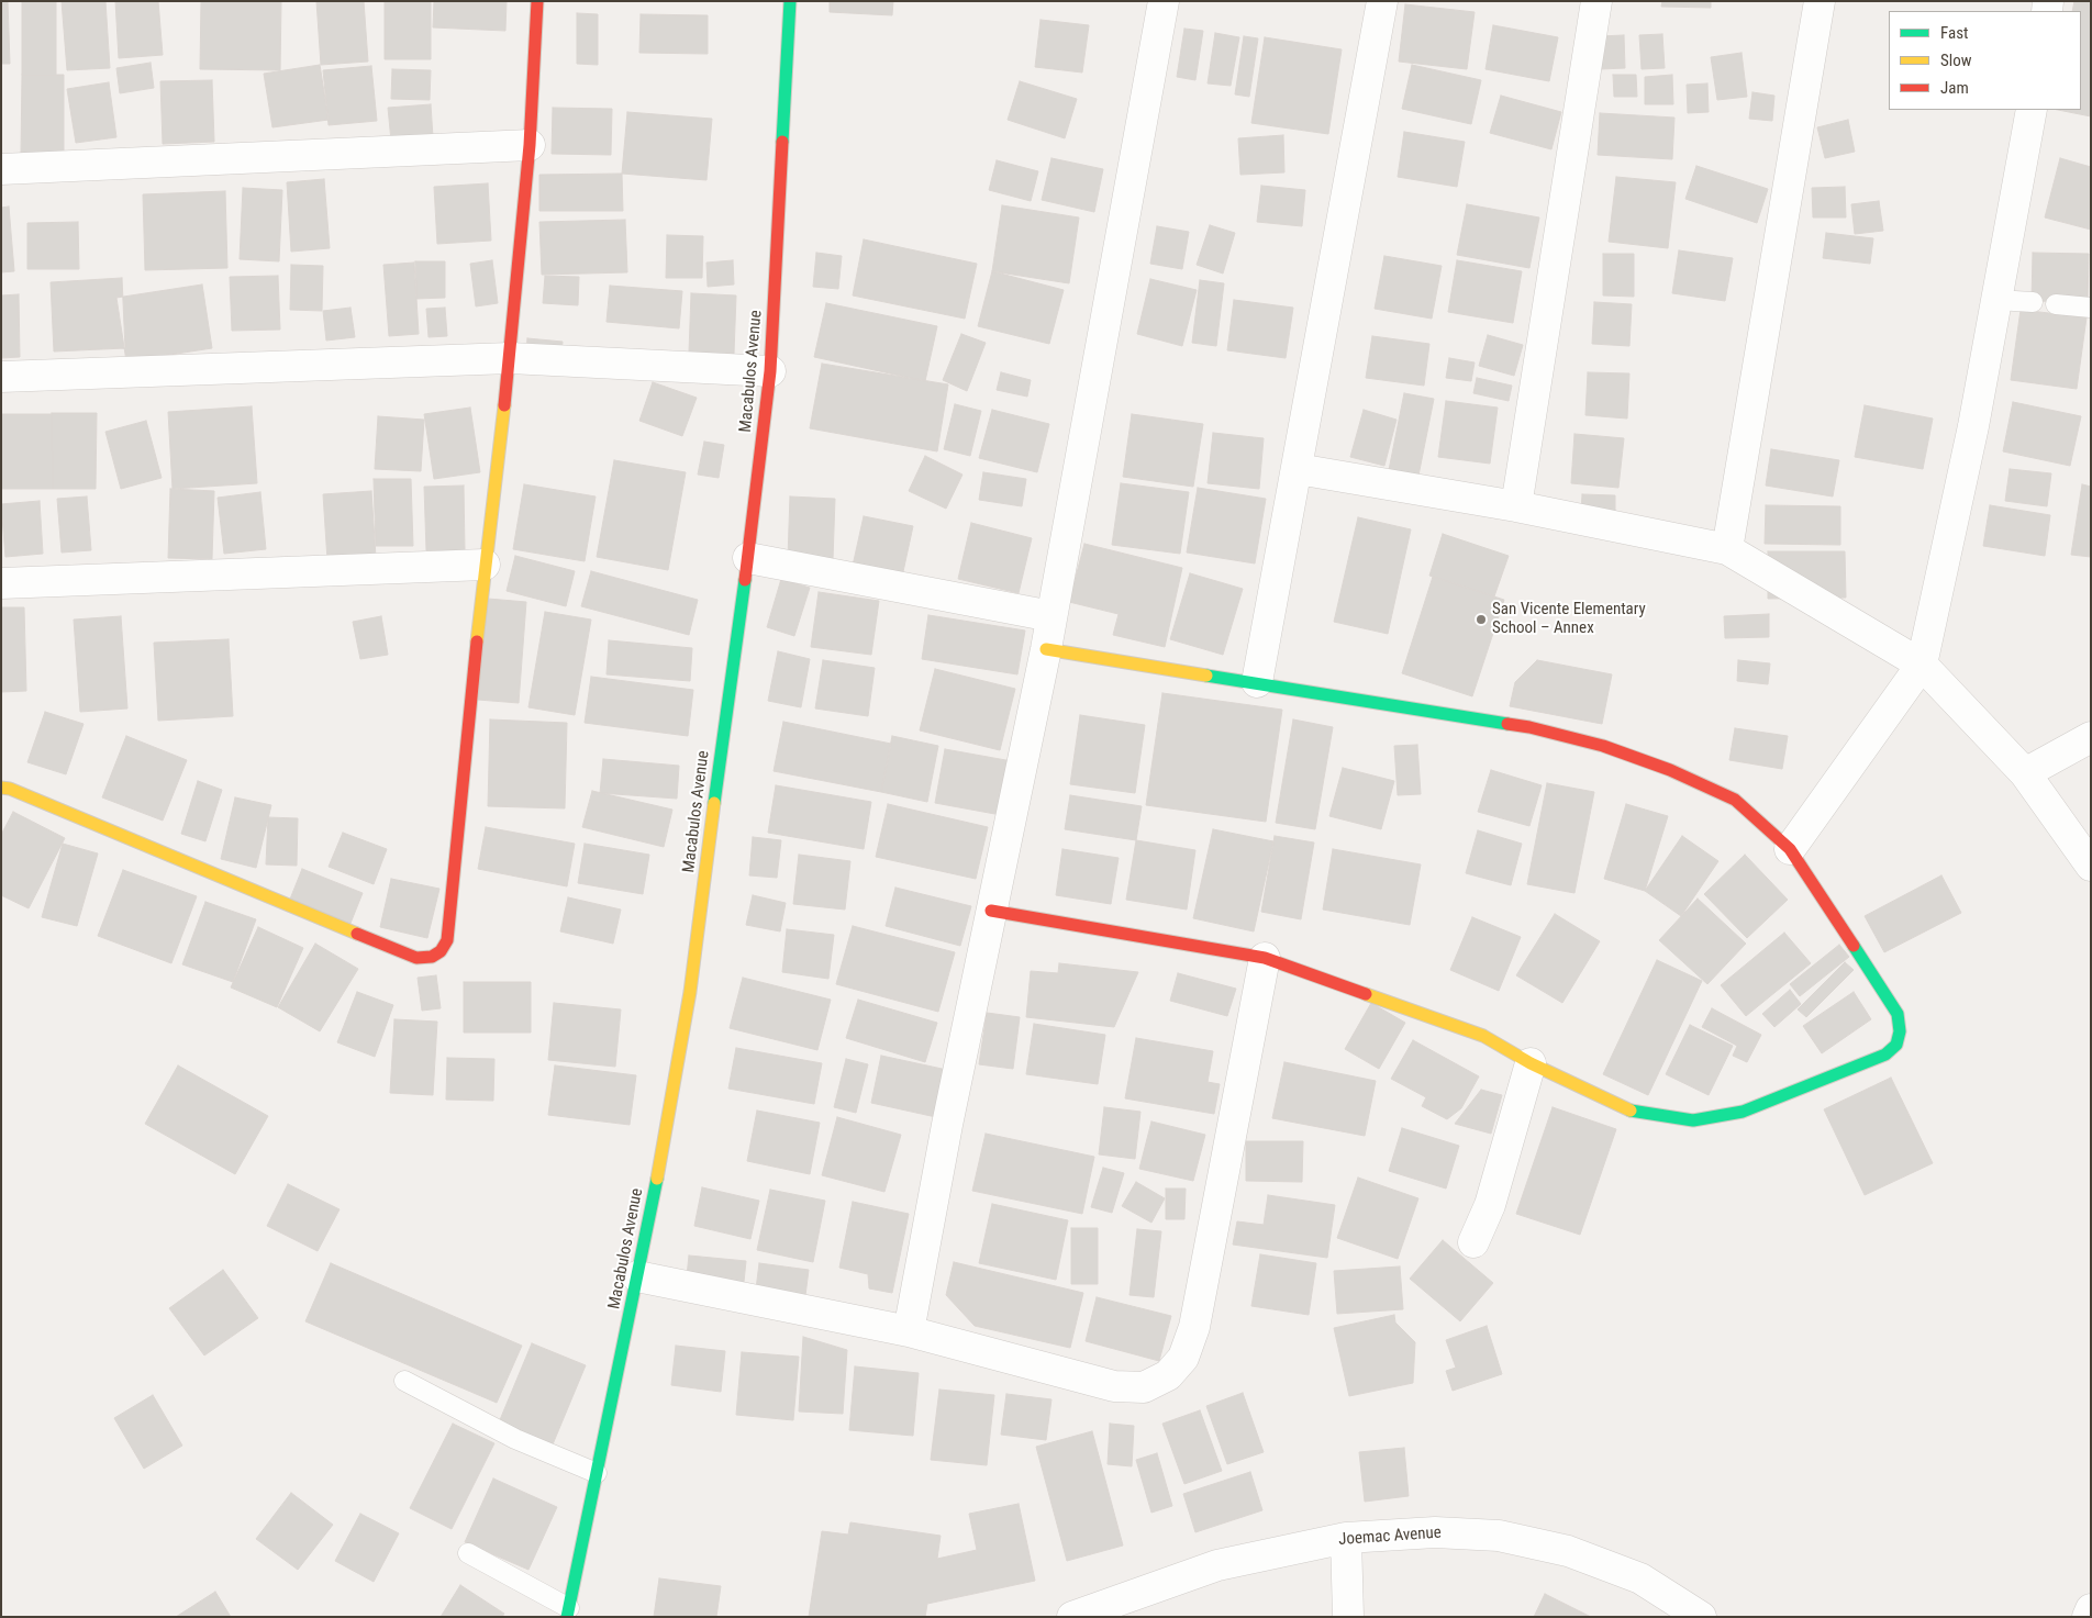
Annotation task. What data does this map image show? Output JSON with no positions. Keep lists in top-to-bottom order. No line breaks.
{"streets":{"street":["Macabulos Avenue","Joemac Avenue"]},"places":["San Vicente Elementary School – Annex"],"legend":["Fast","Slow","Jam"]}
